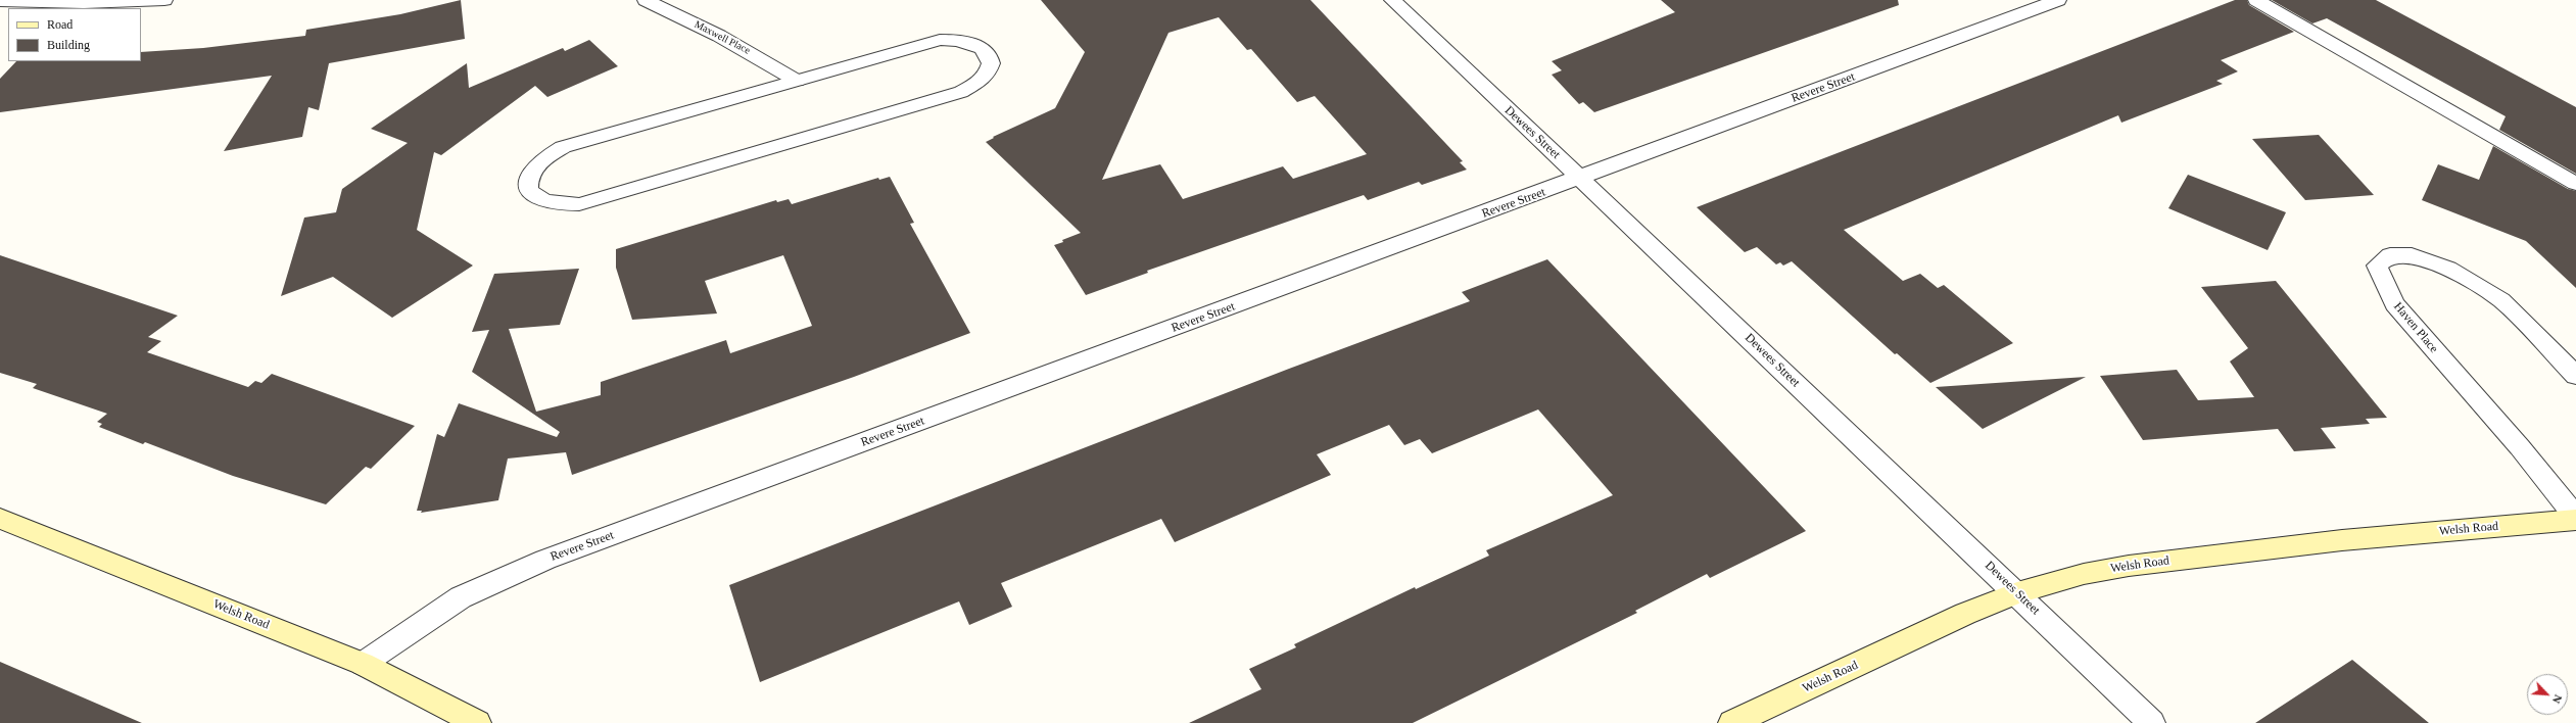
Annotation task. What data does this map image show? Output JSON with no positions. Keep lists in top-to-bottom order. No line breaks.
{"streets":{"street":["Maxwell Place","Revere Street","Dewees Street","Haven Place","Welsh Road"]},"crossings":[["Revere Street","Dewees Street"],["Revere Street","Welsh Road"],["Dewees Street","Welsh Road"]],"legend":["Road","Building"],"north":"bottom right"}
